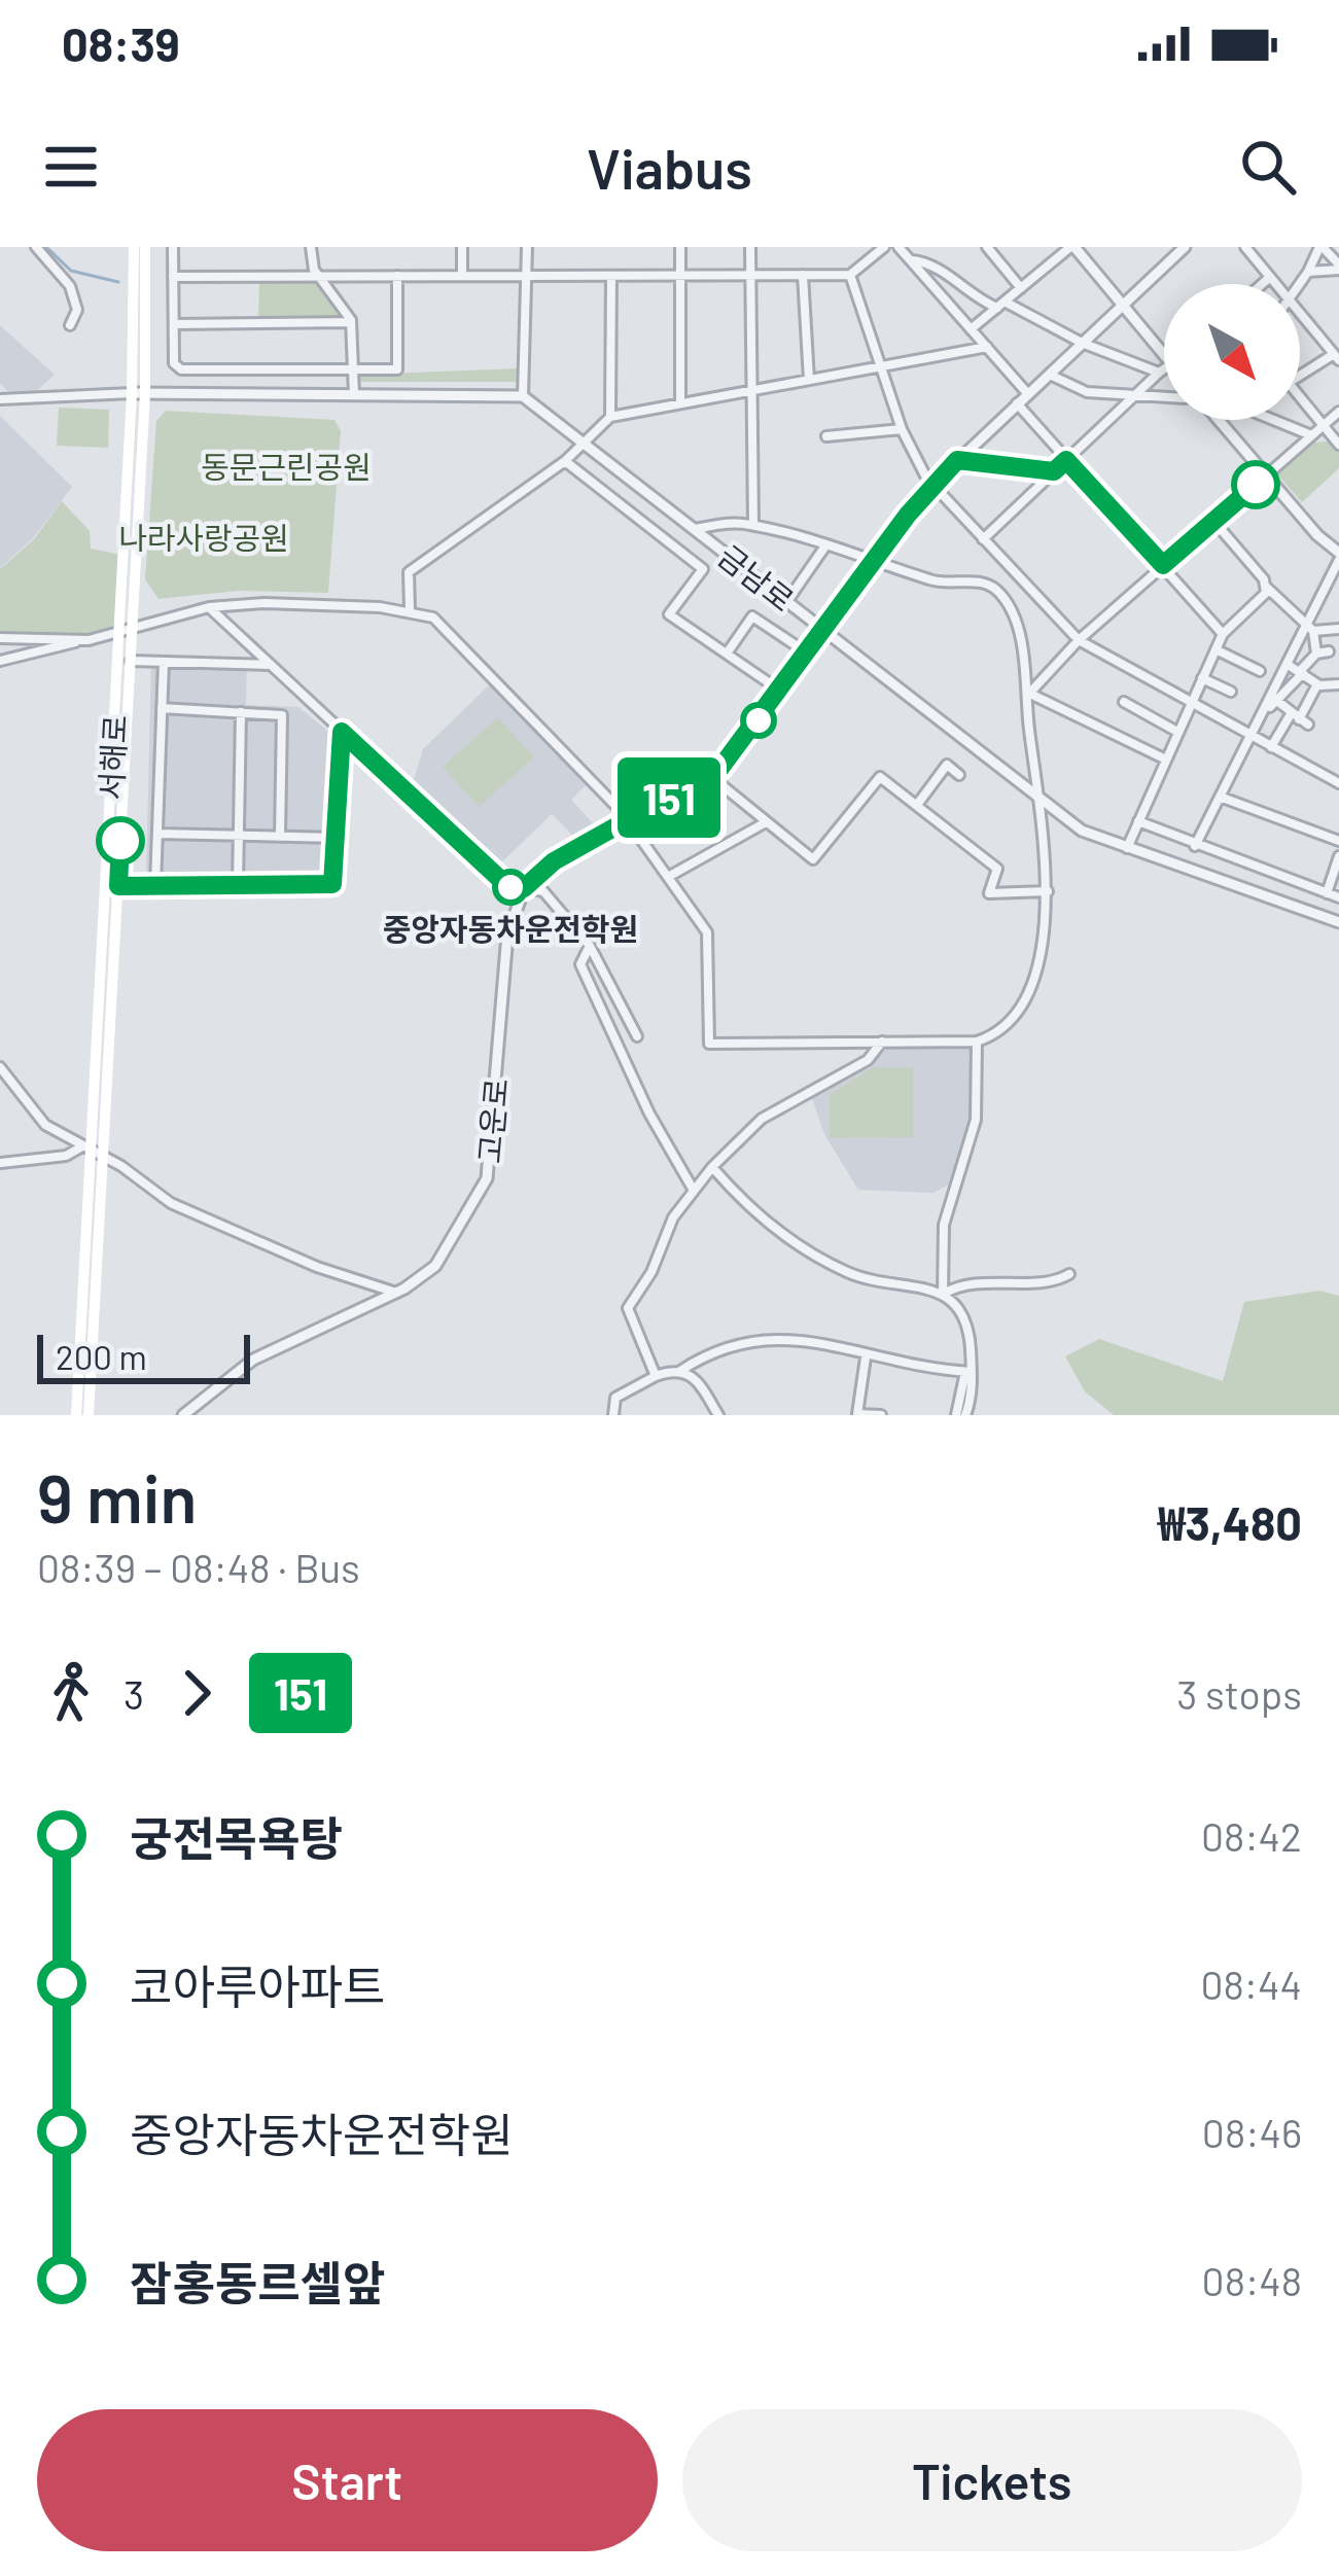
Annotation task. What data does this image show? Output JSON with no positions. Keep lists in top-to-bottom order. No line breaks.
{"streets":{"main road":["서해로"],"street":["금남로","고운로"]},"parks":["동문근린공원","나라사랑공원"],"places":["중앙자동차운전학원"],"lines":["bus line 151"],"scale_bar":"200 m","north":"bottom right","page":{"status":"08:39","header":"Viabus","on_map":"151","scale":"200 m","heading":["9 min","08:39 – 08:48 · Bus","₩3,480"],"legs":["3","151","3 stops"],"list":[{"name":"궁전목욕탕","value":"08:42"},{"name":"코아루아파트","value":"08:44"},{"name":"중앙자동차운전학원","value":"08:46"},{"name":"잠홍동르셀앞","value":"08:48"}],"buttons":["Start","Tickets"]}}
